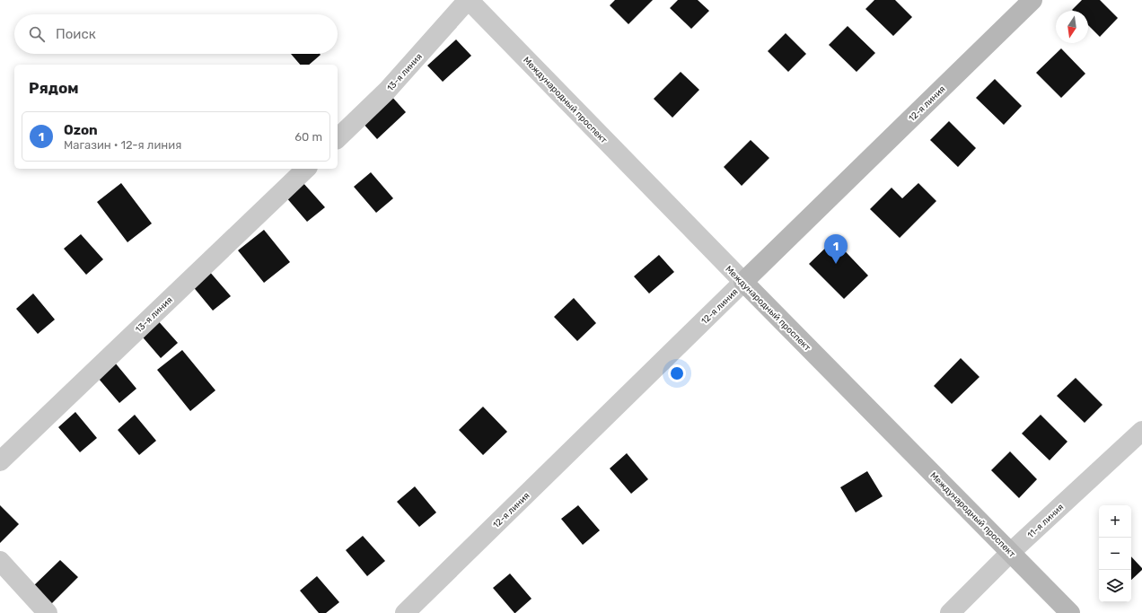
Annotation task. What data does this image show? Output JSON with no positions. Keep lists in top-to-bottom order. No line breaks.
{"streets":{"street":["13-я линия","Международный проспект","12-я линия","11-я линия"]},"crossings":[["13-я линия","Международный проспект"],["Международный проспект","12-я линия"],["Международный проспект","11-я линия"]],"north":"bottom","page":{"search":"Поиск","heading":"Рядом","list":[{"mark":"1","name":"Ozon","note":"Магазин · 12-я линия","value":"60 m"}],"pins":"1","map_buttons":["+","−"]}}
